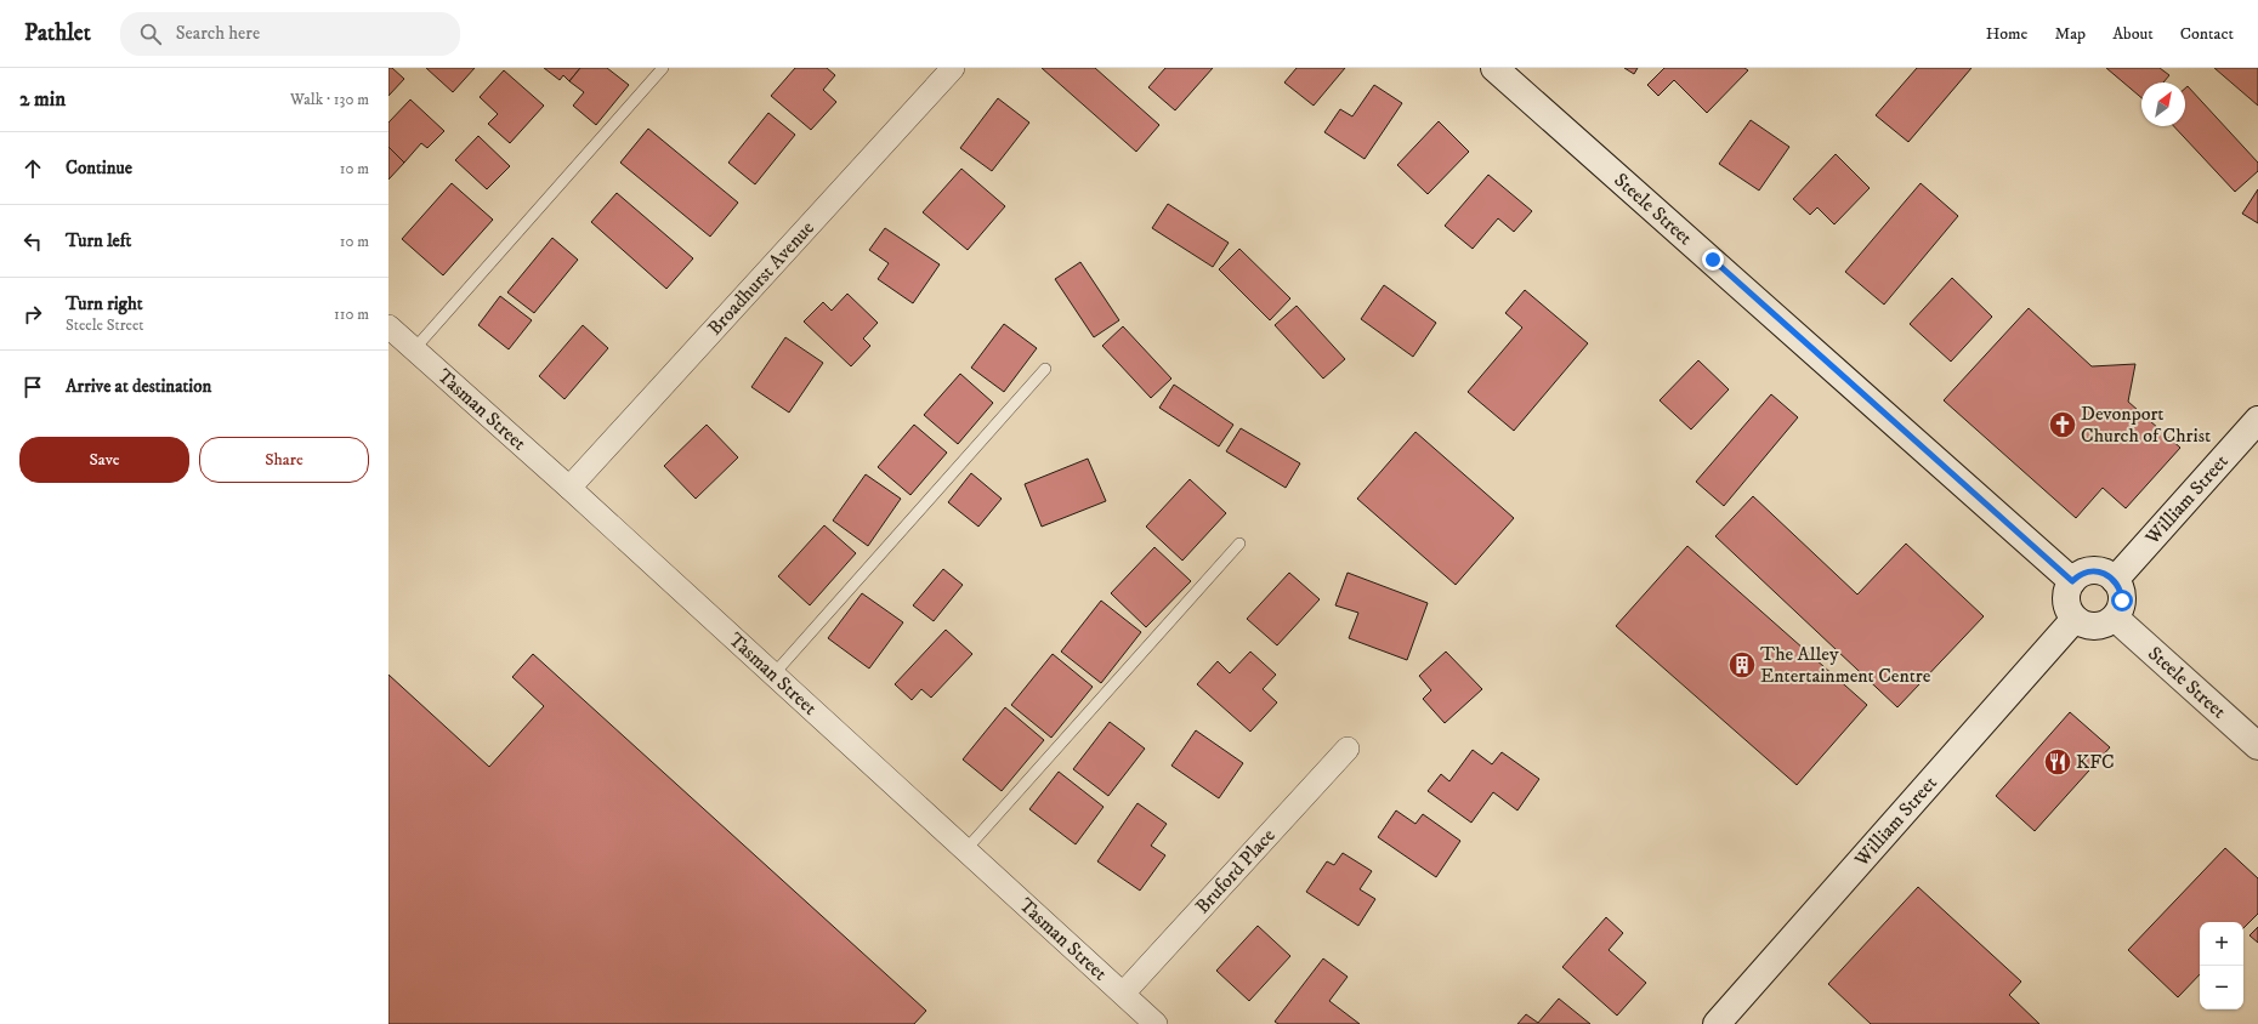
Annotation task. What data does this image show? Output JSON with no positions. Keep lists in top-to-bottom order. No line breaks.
{"streets":{"main road":["Steele Street","William Street"],"street":["Broadhurst Avenue","Tasman Street","Bruford Place"]},"crossings":[["Steele Street","William Street"],["Broadhurst Avenue","Tasman Street"],["Tasman Street","Bruford Place"]],"places":{"church":["Devonport Church of Christ"],"building":["The Alley Entertainment Centre"],"restaurant":["KFC"]},"north":"top right","page":{"header":"Pathlet","search":"Search here","nav":["Home","Map","About","Contact"],"heading":["2 min","Walk · 130 m"],"list":[["Continue","10 m"],["Turn left","10 m"],["Turn right","Steele Street","110 m"],"Arrive at destination"],"buttons":["Save","Share"],"map_buttons":["+","−"]}}
